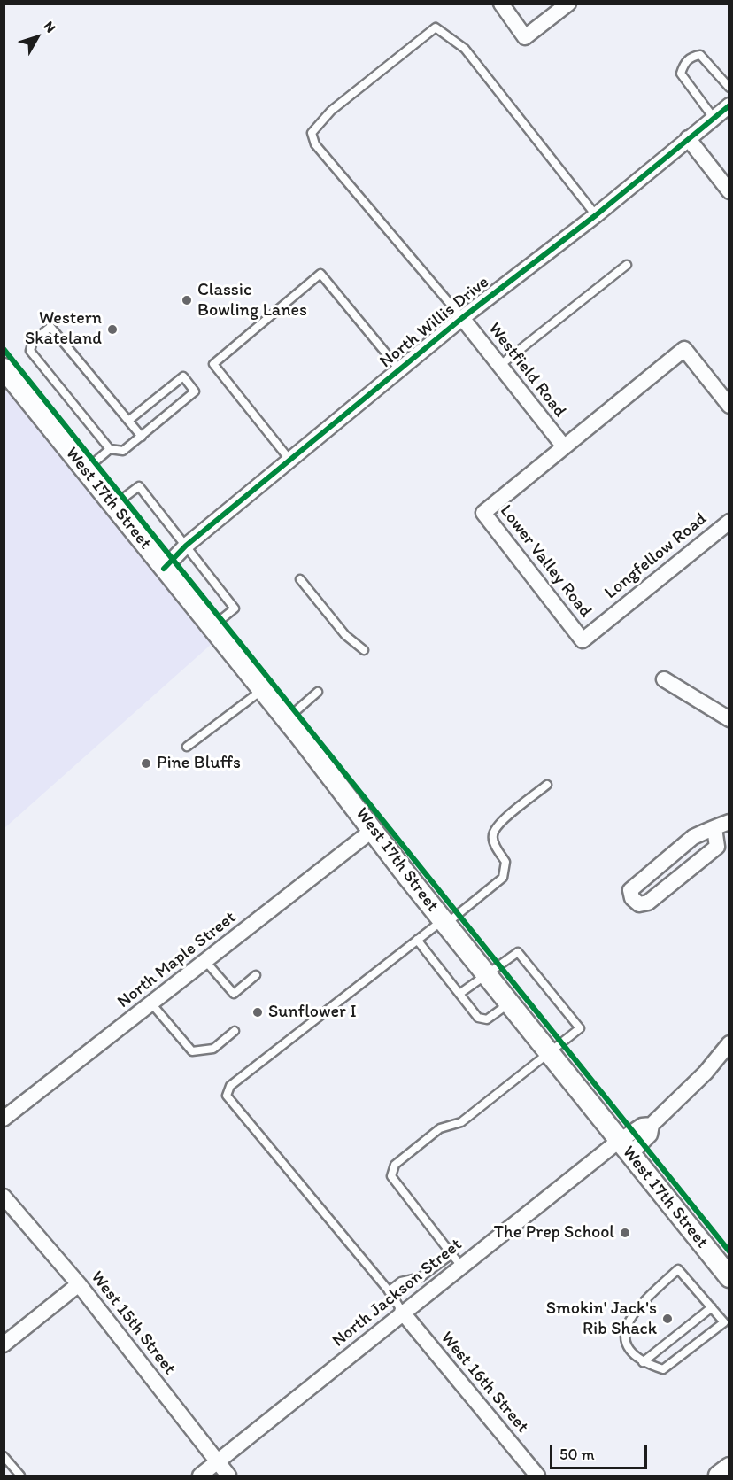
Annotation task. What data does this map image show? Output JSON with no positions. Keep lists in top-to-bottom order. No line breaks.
{"streets":{"main road":["West 17th Street"],"street":["North Willis Drive","Westfield Road","Longfellow Road","Lower Valley Road","North Maple Street","North Jackson Street","West 15th Street","West 16th Street"]},"crossings":[["North Willis Drive","Westfield Road"],["North Willis Drive","West 17th Street"],["Westfield Road","Lower Valley Road"],["West 17th Street","North Maple Street"],["West 17th Street","North Jackson Street"],["Longfellow Road","Lower Valley Road"],["North Jackson Street","West 15th Street"],["North Jackson Street","West 16th Street"]],"places":["Classic Bowling Lanes","Western Skateland","Pine Bluffs","Sunflower I","The Prep School","Smokin' Jack's Rib Shack"],"scale_bar":"50 m","north":"top right"}
